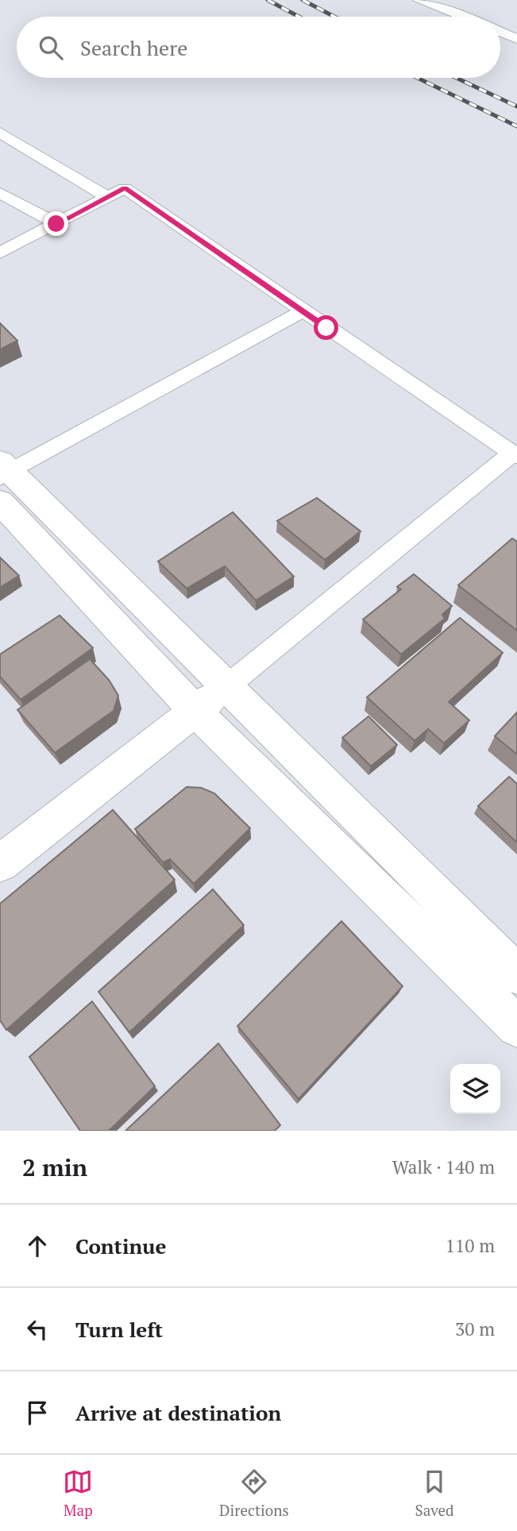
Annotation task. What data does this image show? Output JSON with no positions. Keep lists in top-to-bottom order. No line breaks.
{"page":{"search":"Search here","heading":["2 min","Walk · 140 m"],"list":[["Continue","110 m"],["Turn left","30 m"],"Arrive at destination"],"nav":["Map","Directions","Saved"]}}
